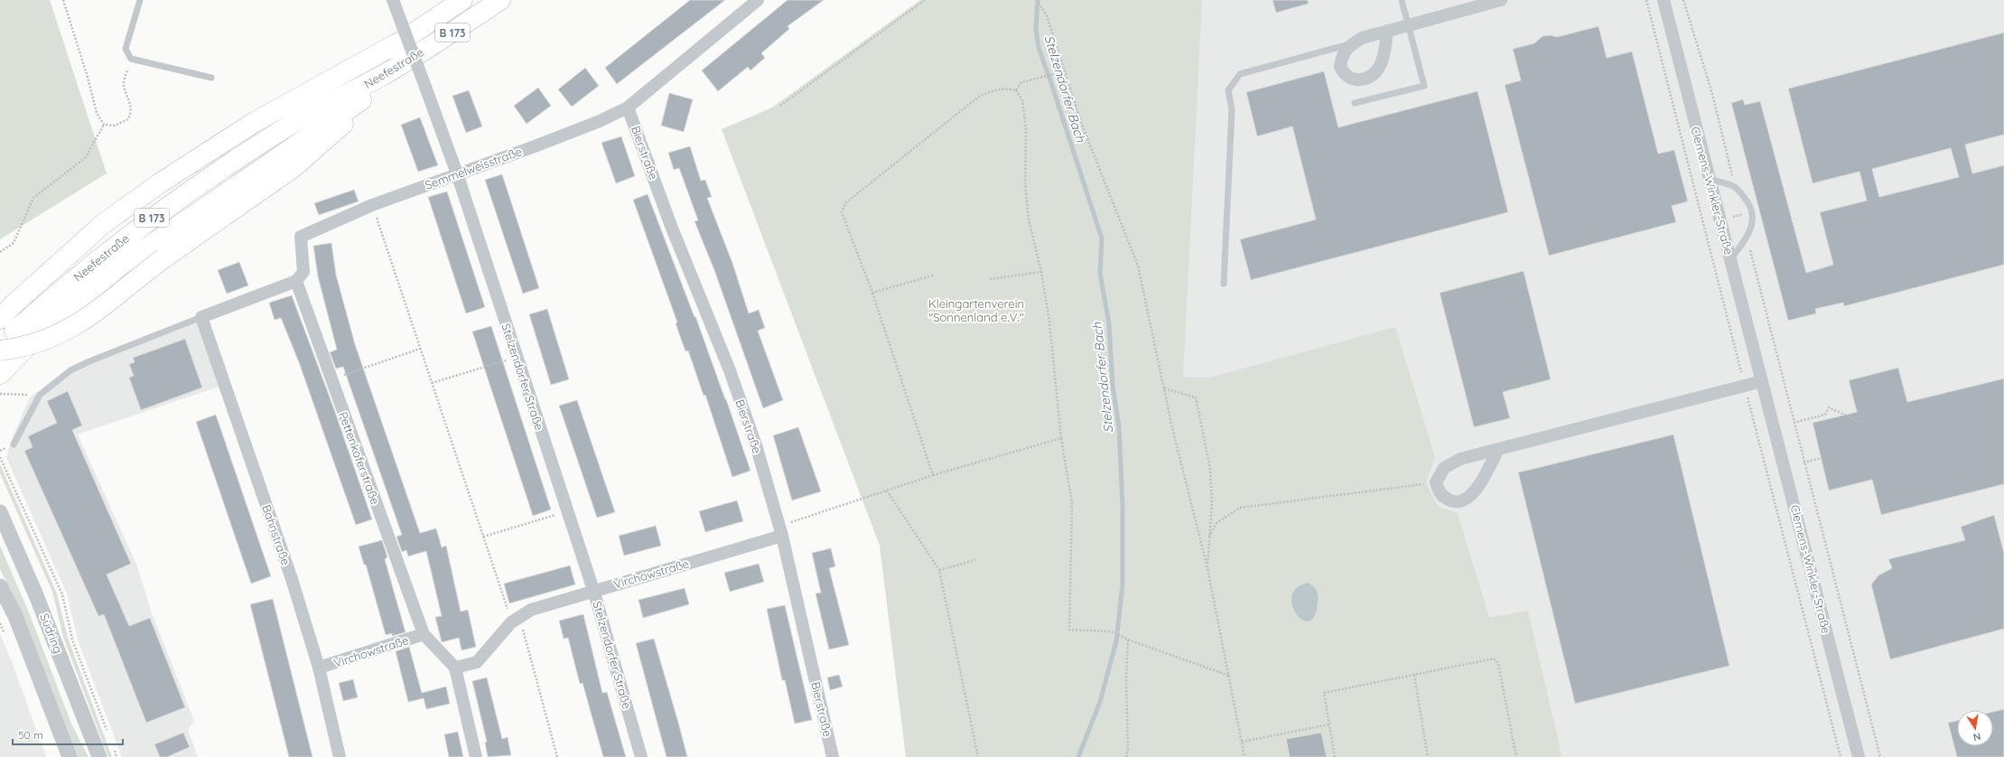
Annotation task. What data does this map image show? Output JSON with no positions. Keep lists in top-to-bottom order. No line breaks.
{"streets":{"highway":["B 173","Neefestraße"],"street":["Bierstraße","Semmelweisstraße","Clemens-Winkler-Straße","Stelzendorfer Straße","Pettenkoferstraße","Bahnstraße","Virchowstraße","Südring"]},"crossings":[["Bierstraße","Semmelweisstraße"],["Bierstraße","Virchowstraße"],["Semmelweisstraße","Stelzendorfer Straße"],["Semmelweisstraße","Pettenkoferstraße"],["Stelzendorfer Straße","Virchowstraße"],["Pettenkoferstraße","Virchowstraße"],["Bahnstraße","Virchowstraße"]],"water":["Stelzendorfer Bach"],"parks":["Kleingartenverein \"Sonnenland e.V.\""],"scale_bar":"50 m","north":"bottom"}
